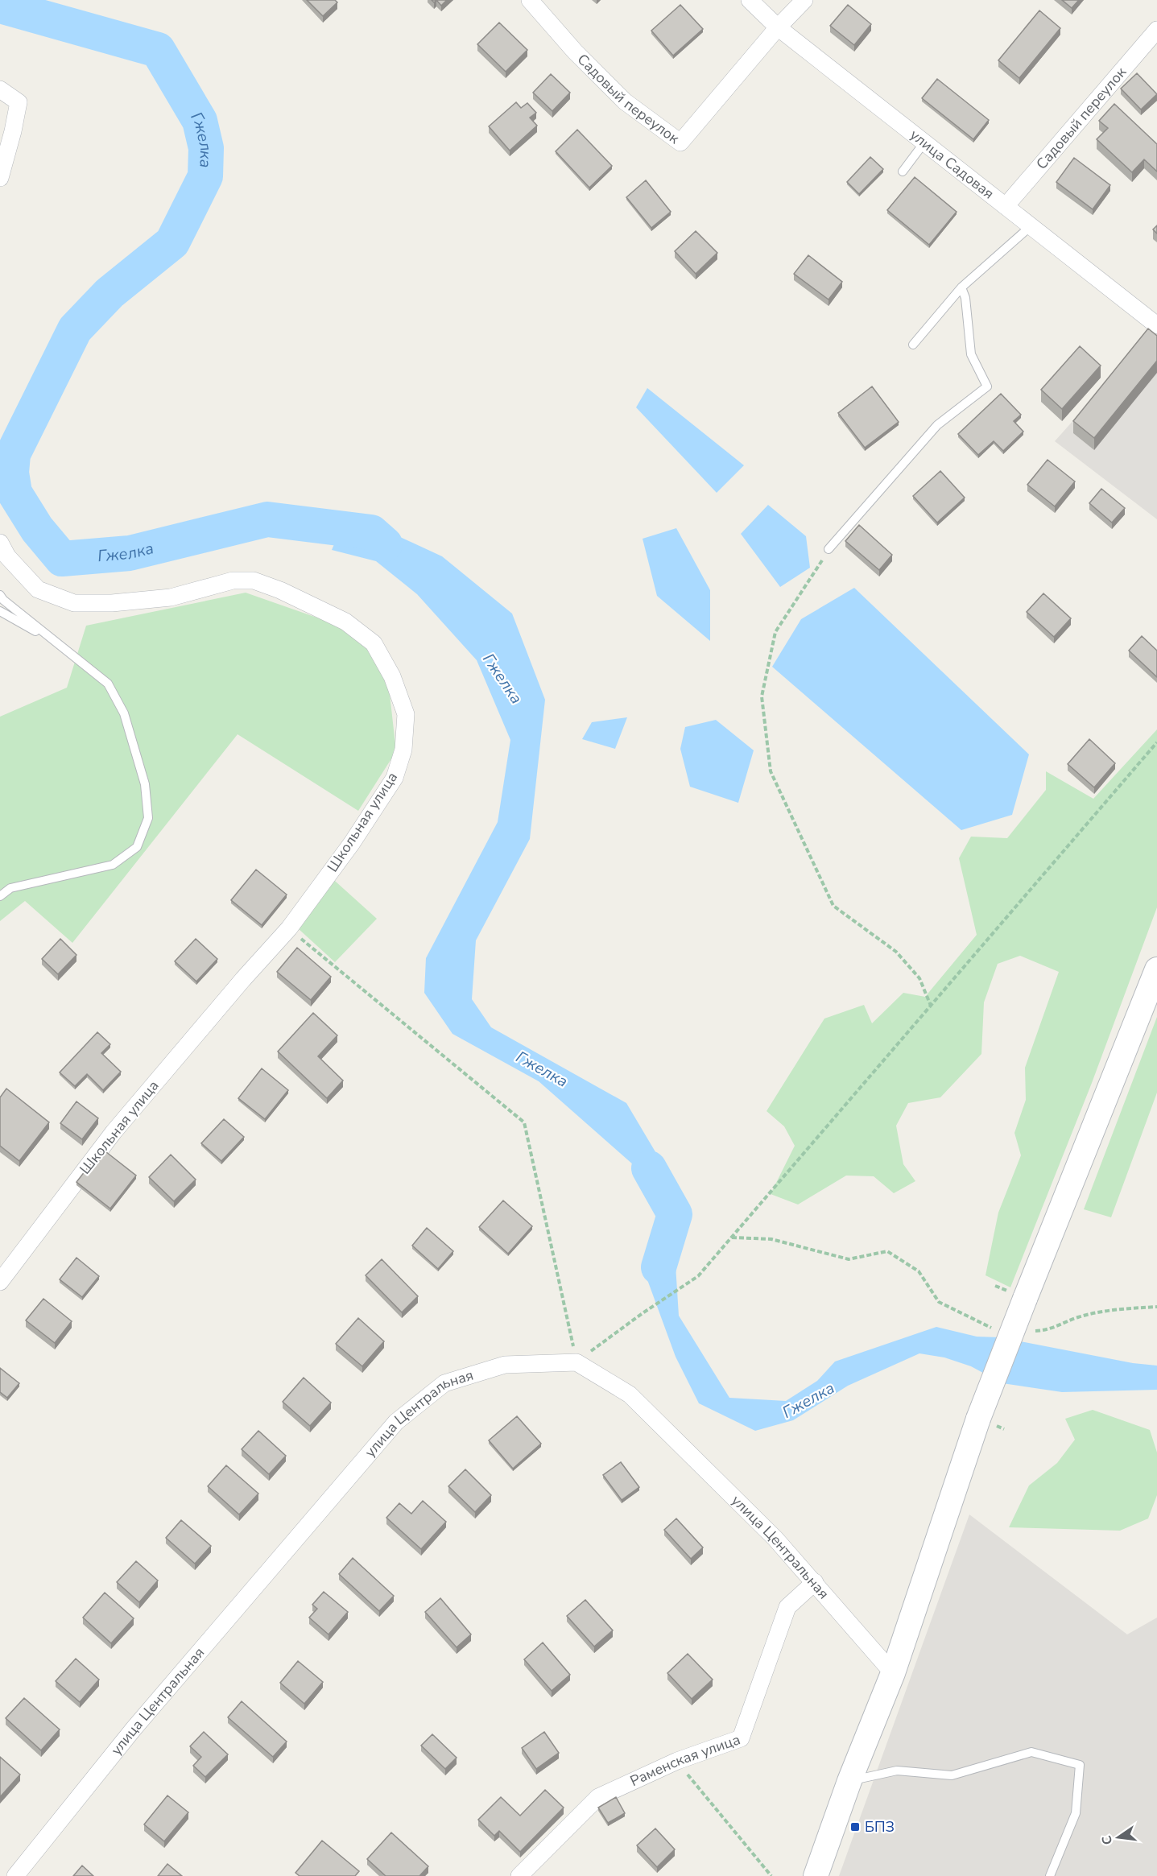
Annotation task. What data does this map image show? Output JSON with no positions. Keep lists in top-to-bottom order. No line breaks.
{"streets":{"street":["Садовый переулок","улица Садовая","Школьная улица","улица Центральная","Раменская улица"]},"crossings":[["Садовый переулок","улица Садовая"],["улица Центральная","Раменская улица"]],"water":["Гжелка"],"places":{"transit":["БПЗ"]},"north":"left"}
